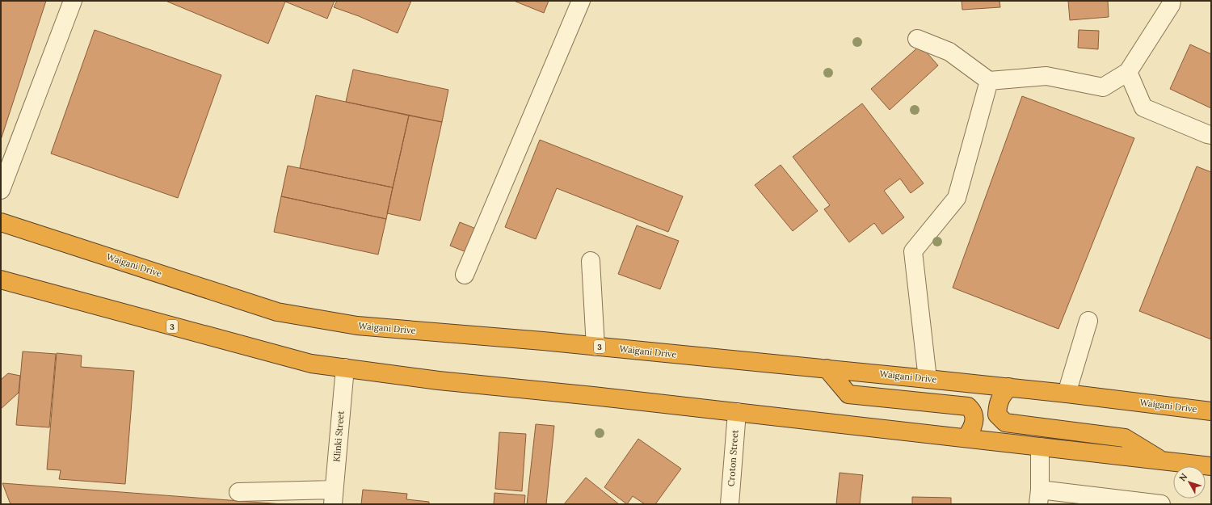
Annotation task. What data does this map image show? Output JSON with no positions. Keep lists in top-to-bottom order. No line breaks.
{"streets":{"highway":["Waigani Drive","3"],"street":["Klinki Street","Croton Street"]},"crossings":[["3","Klinki Street"],["3","Croton Street"]],"north":"top left"}
